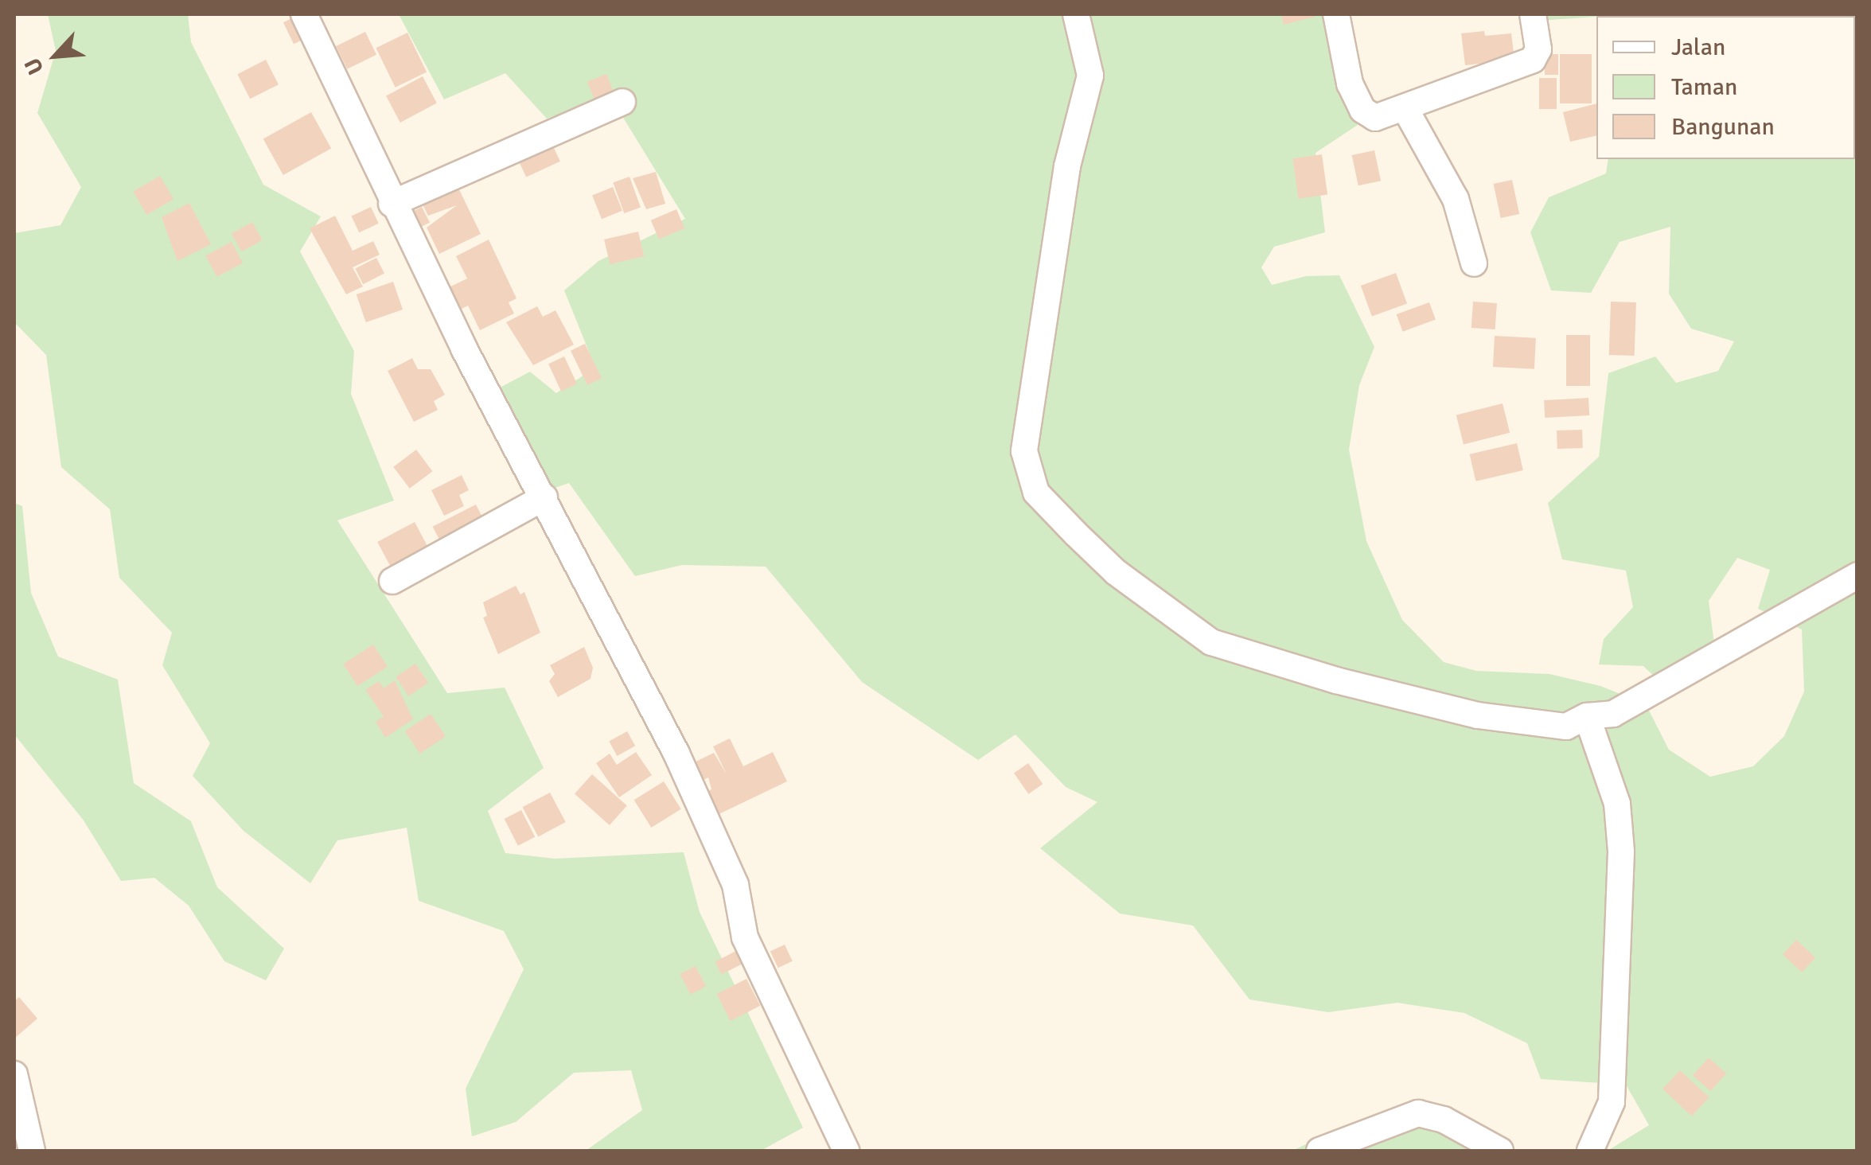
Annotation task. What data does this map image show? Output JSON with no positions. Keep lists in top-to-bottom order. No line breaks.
{"legend":["Jalan","Taman","Bangunan"],"north":"bottom left"}
